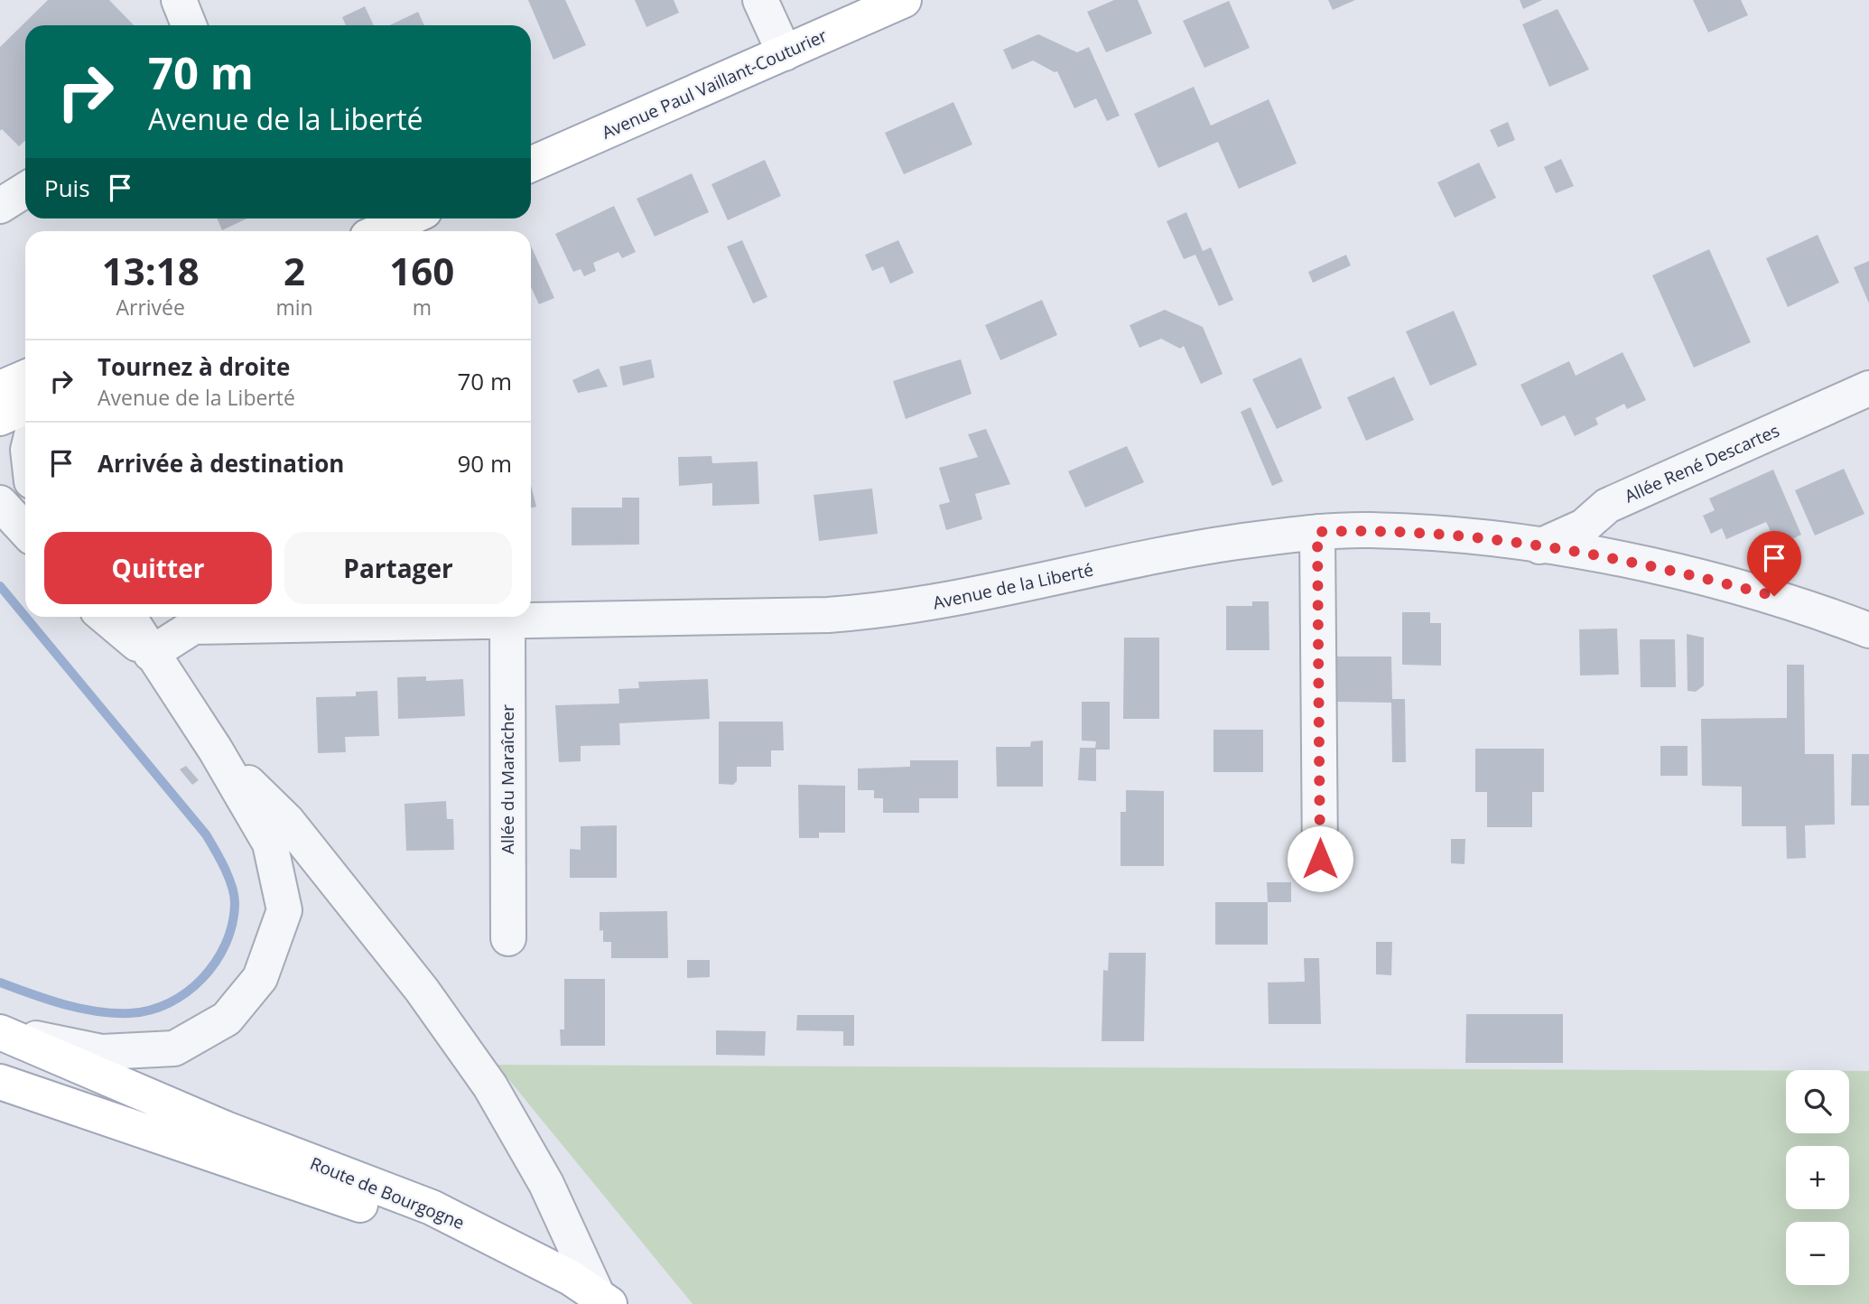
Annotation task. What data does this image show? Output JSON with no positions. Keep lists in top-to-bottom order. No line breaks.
{"streets":{"main road":["Avenue Paul Vaillant-Couturier","Route de Bourgogne"],"street":["Allée René Descartes","Avenue de la Liberté","Allée du Maraîcher"]},"crossings":[["Allée René Descartes","Avenue de la Liberté"],["Avenue de la Liberté","Allée du Maraîcher"]],"page":{"turn":["70 m","Avenue de la Liberté"],"then":"Puis","eta":["13:18","Arrivée","2","min","160","m"],"list":[{"name":"Tournez à droite","note":"Avenue de la Liberté","value":"70 m"},{"name":"Arrivée à destination","value":"90 m"}],"buttons":["Quitter","Partager"],"map_buttons":["+","−"]}}
